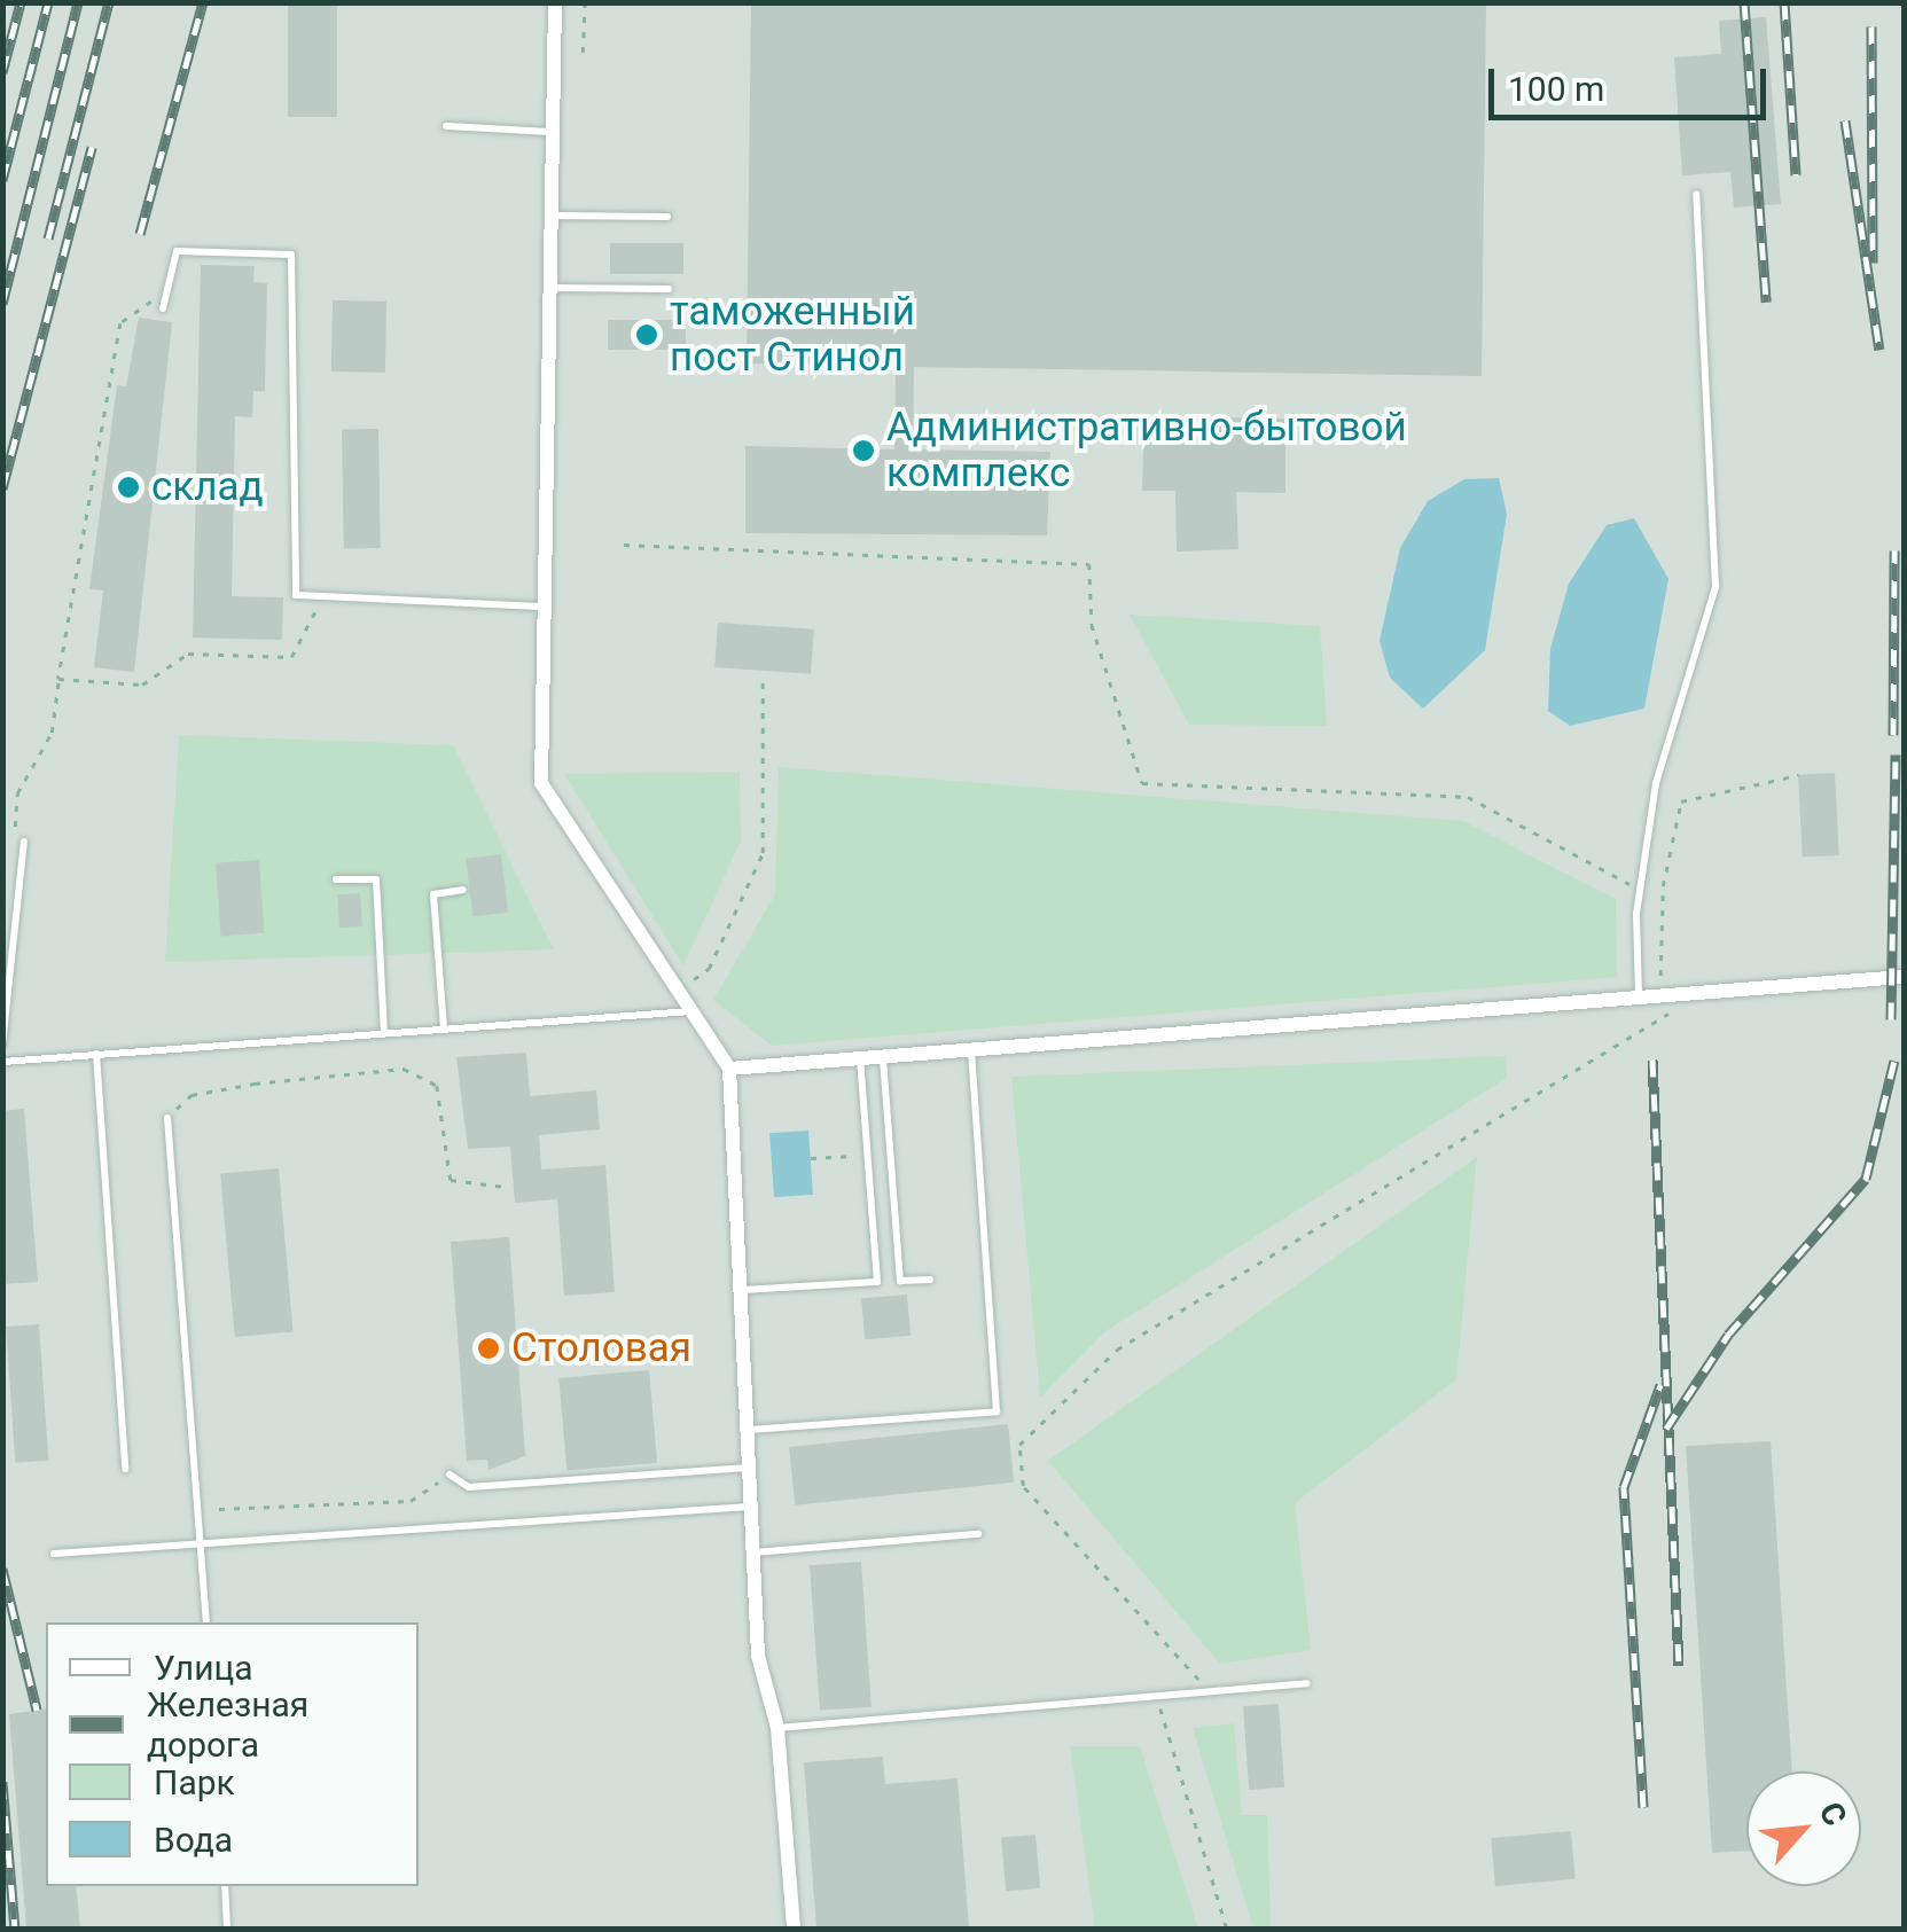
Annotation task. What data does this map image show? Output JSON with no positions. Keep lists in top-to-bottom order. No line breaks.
{"places":["таможенный пост Стинол","Административно-бытовой комплекс","склад","Столовая"],"legend":["Улица","Железная дорога","Парк","Вода"],"scale_bar":"100 m","north":"top right"}
